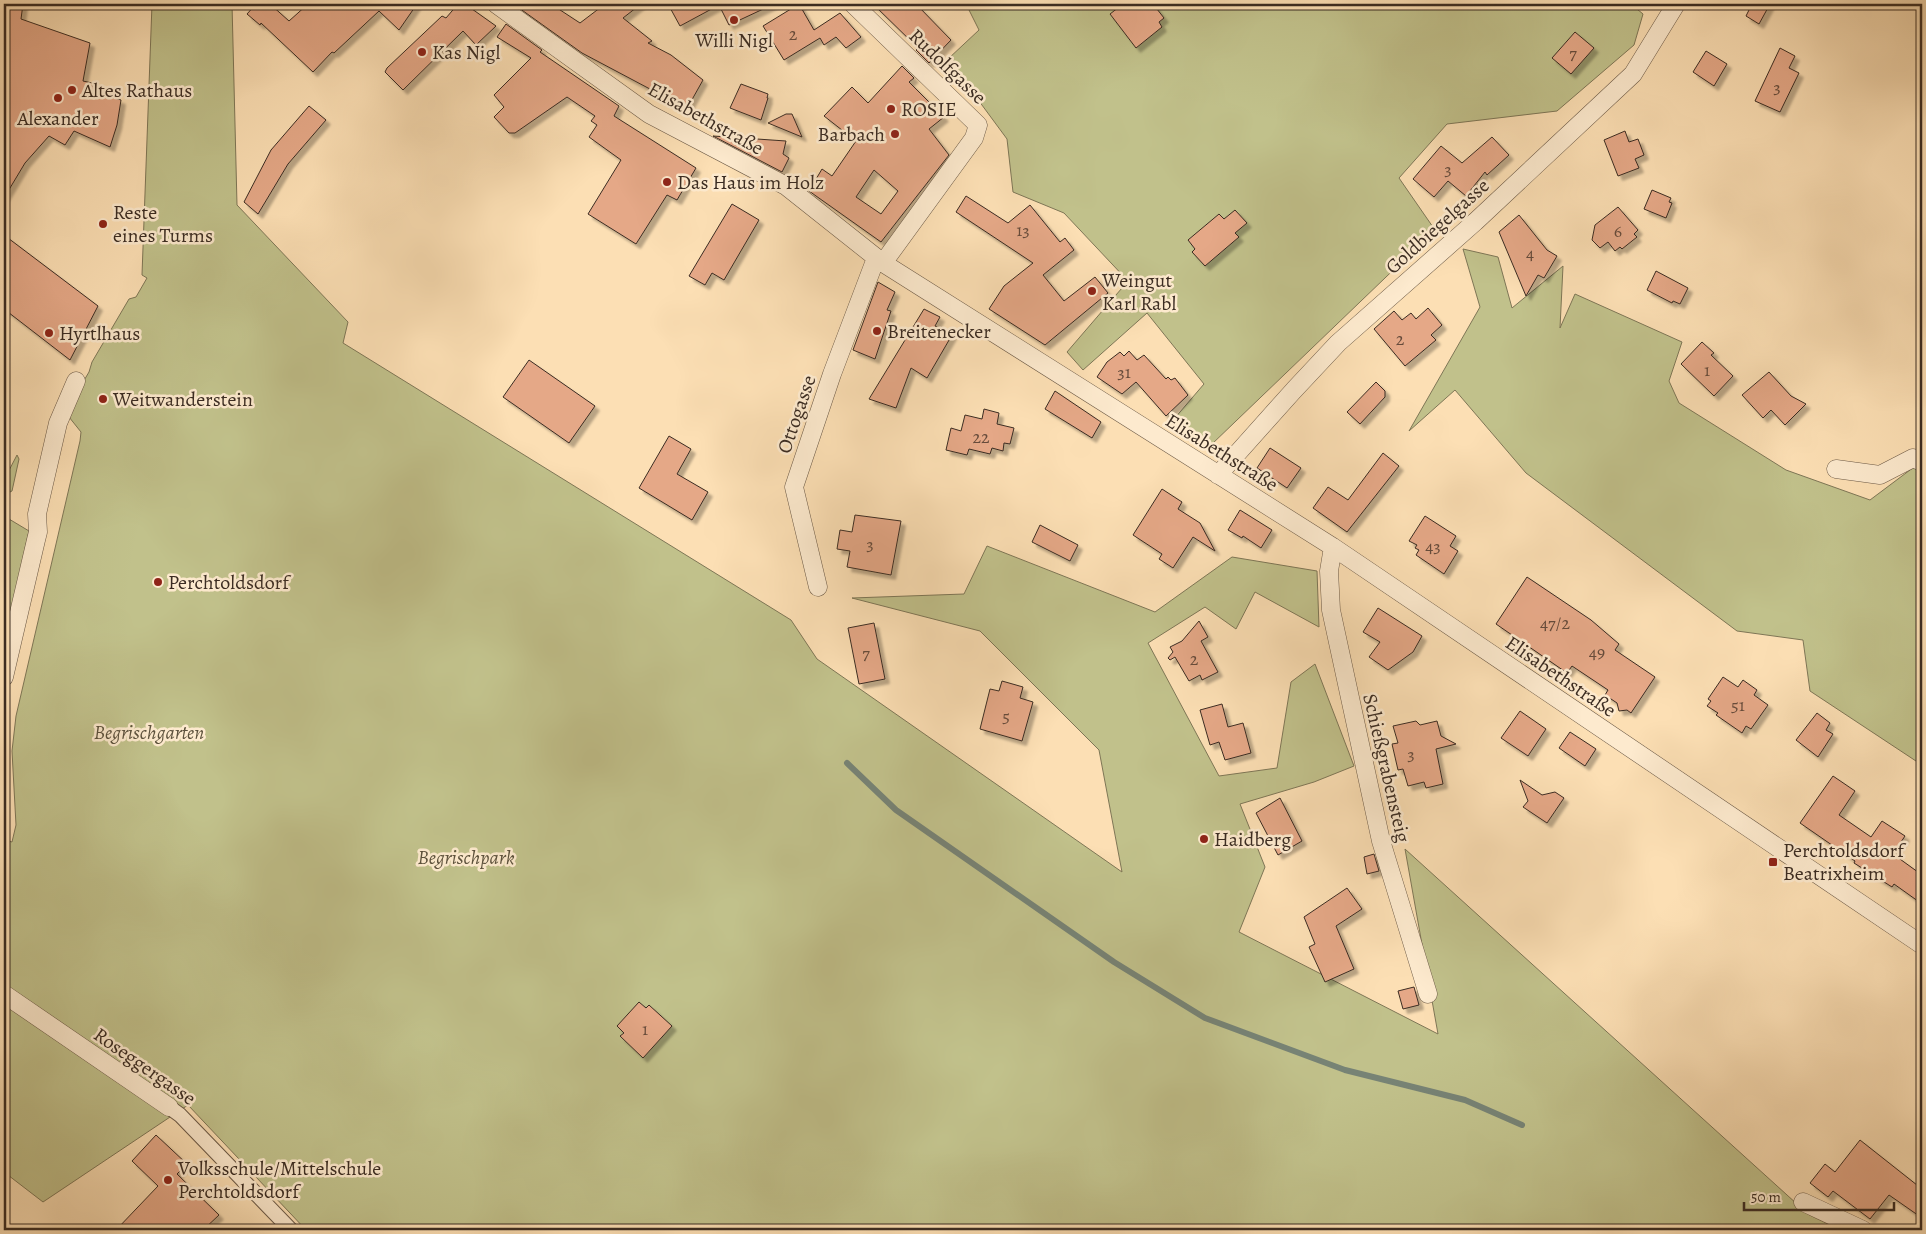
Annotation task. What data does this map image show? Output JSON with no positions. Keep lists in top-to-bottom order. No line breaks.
{"streets":{"street":["Rudolfgasse","Elisabethstraße","Goldbiegelgasse","Ottogasse","Schießgrabensteig","Roseggergasse"]},"crossings":[["Rudolfgasse","Elisabethstraße"],["Rudolfgasse","Ottogasse"],["Elisabethstraße","Goldbiegelgasse"],["Elisabethstraße","Ottogasse"],["Elisabethstraße","Schießgrabensteig"]],"parks":["Begrischgarten","Begrischpark"],"places":{"other":["Willi Nigl","Kas Nigl","Altes Rathaus","Alexander","ROSIE","Barbach","Das Haus im Holz","Reste eines Turms","Weingut Karl Rabl","Breitenecker","Hyrtlhaus","Weitwanderstein","Perchtoldsdorf","Haidberg","Volksschule/Mittelschule Perchtoldsdorf"],"transit":["Perchtoldsdorf Beatrixheim"]},"house_numbers":["2","7","3","3","13","6","4","2","1","31","22","3","43","47/2","49","7","2","51","5","3","1"],"scale_bar":"50 m"}
